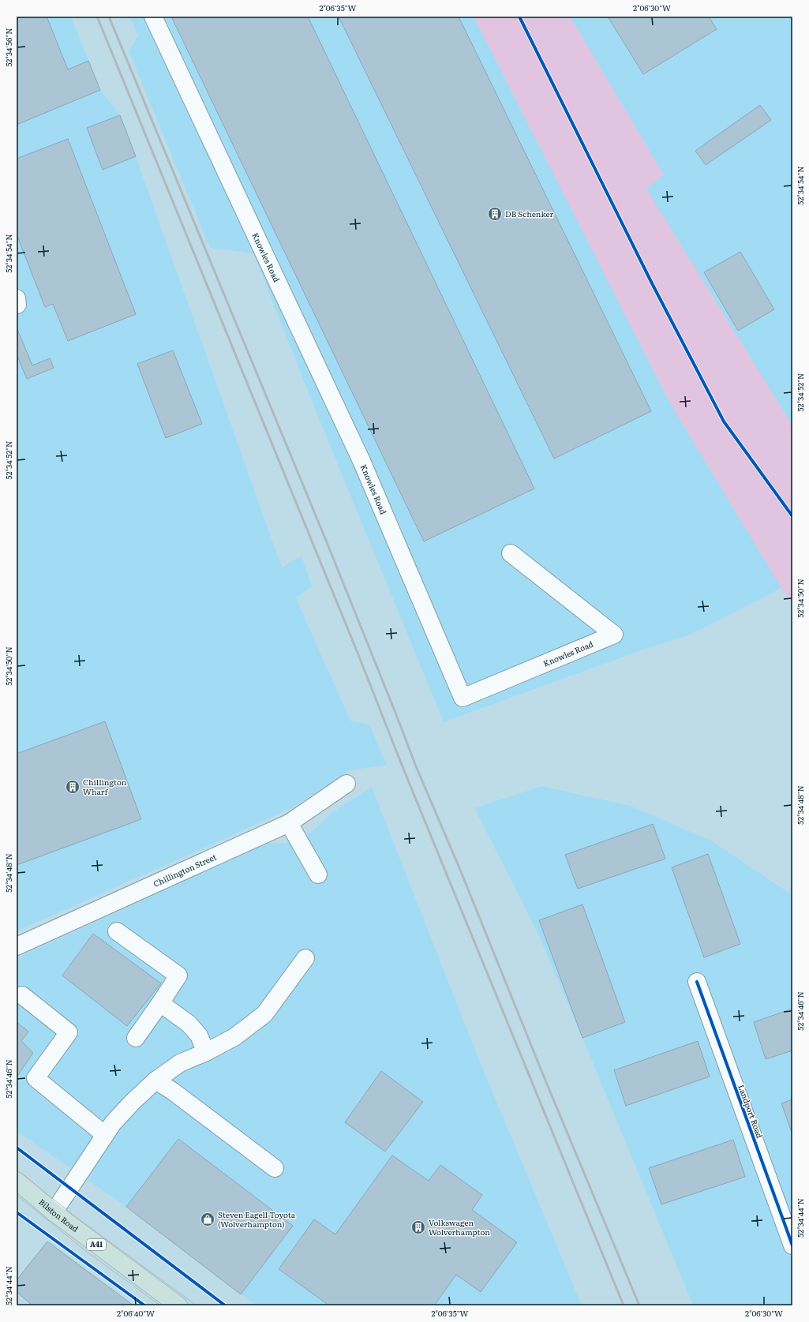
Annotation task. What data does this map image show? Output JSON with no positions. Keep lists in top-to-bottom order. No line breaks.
{"streets":{"highway":["Bilston Road","A41"],"street":["Knowles Road","Chillington Street","Landport Road"]},"places":{"building":["DB Schenker","Chillington Wharf","Volkswagen Wolverhampton"],"shop":["Steven Eagell Toyota (Wolverhampton)"]},"coordinates":["2°06'35\"W","2°06'30\"W","52°34'56\"N","52°34'54\"N","52°34'52\"N","52°34'50\"N","52°34'48\"N","52°34'46\"N","52°34'44\"N","2°06'40\"W"]}
